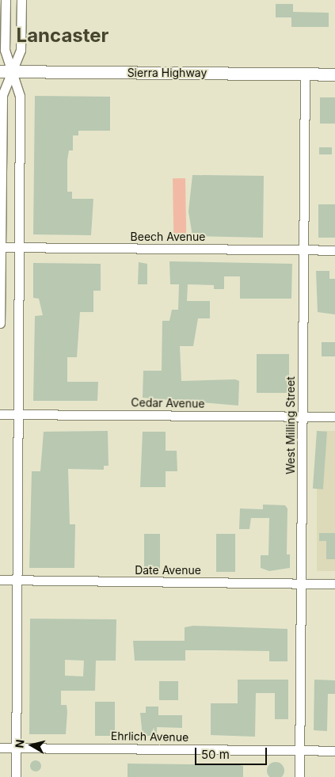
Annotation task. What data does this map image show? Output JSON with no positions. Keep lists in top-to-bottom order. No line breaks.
{"streets":{"main road":["Sierra Highway"],"street":["Beech Avenue","Cedar Avenue","West Milling Street","Date Avenue","Ehrlich Avenue"]},"crossings":[["Sierra Highway","West Milling Street"],["Beech Avenue","West Milling Street"],["Cedar Avenue","West Milling Street"],["West Milling Street","Date Avenue"],["West Milling Street","Ehrlich Avenue"]],"districts":["Lancaster"],"scale_bar":"50 m","north":"left"}
